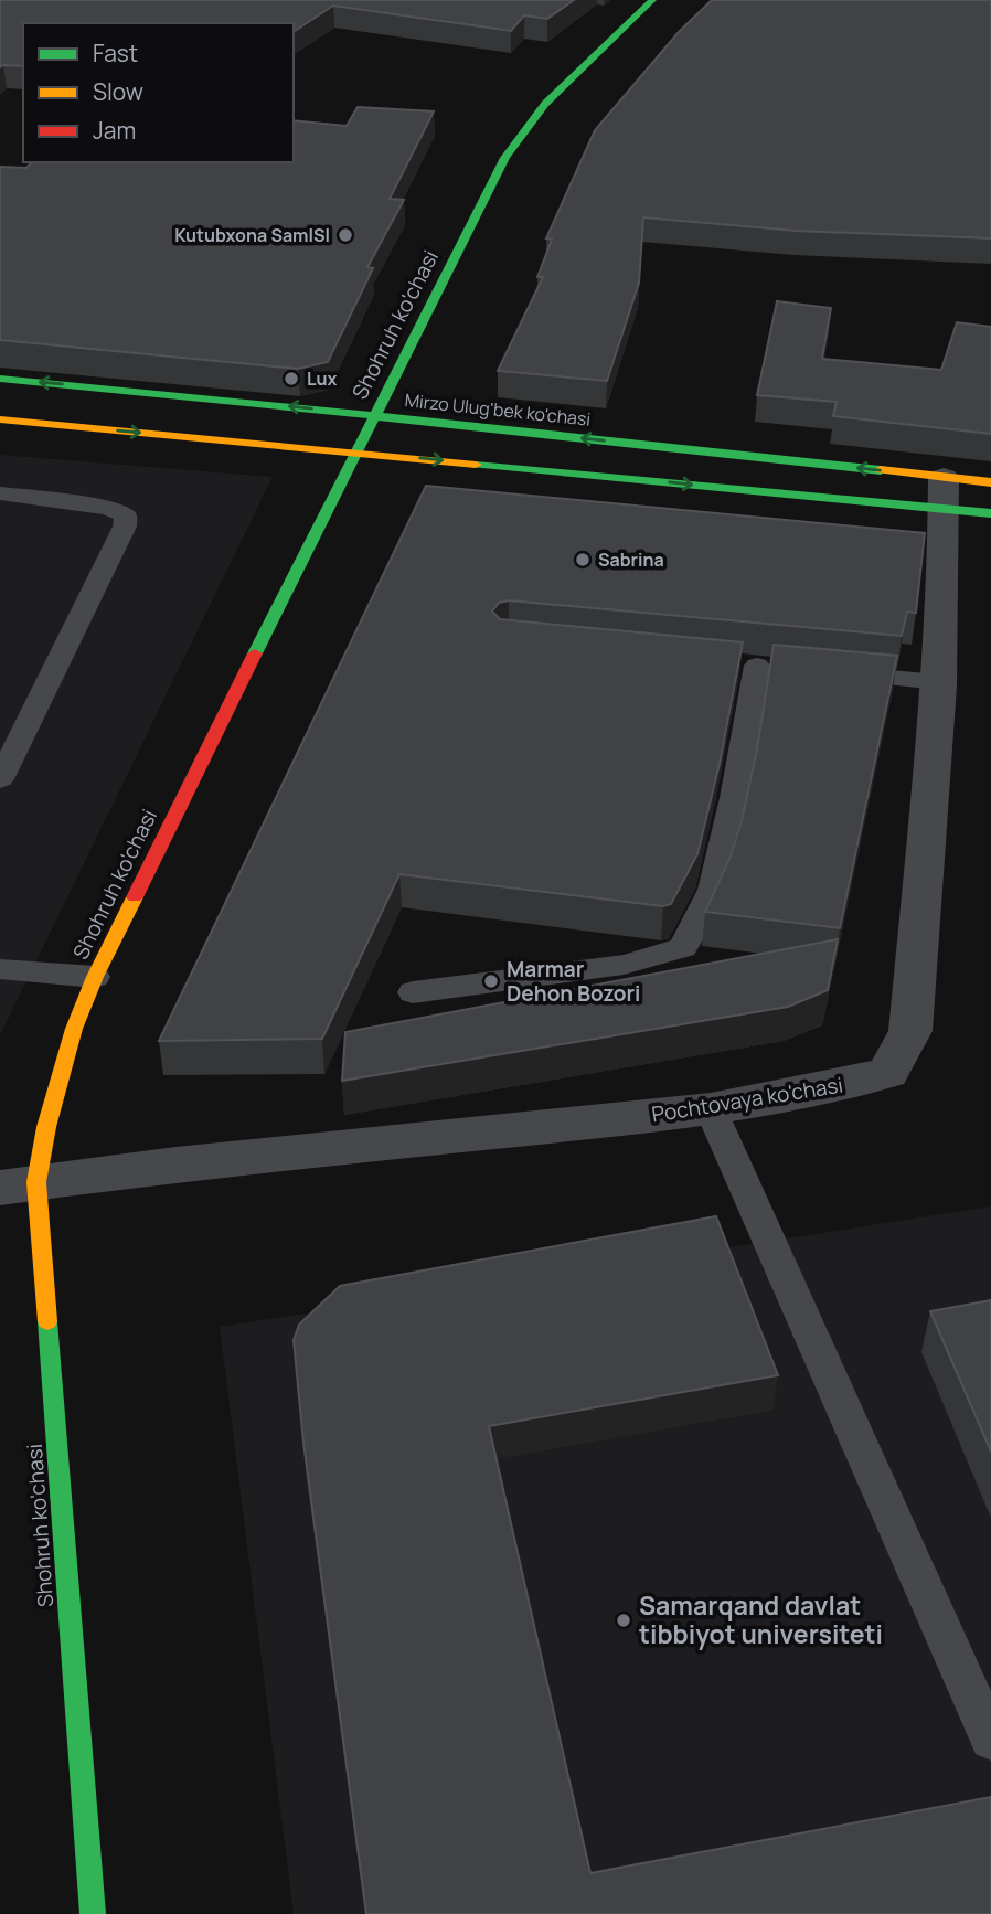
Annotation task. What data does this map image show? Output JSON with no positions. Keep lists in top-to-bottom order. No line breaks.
{"streets":{"main road":["Shohruh ko'chasi","Mirzo Ulug'bek ko'chasi"],"street":["Pochtovaya ko'chasi"]},"crossings":[["Shohruh ko'chasi","Mirzo Ulug'bek ko'chasi"],["Shohruh ko'chasi","Pochtovaya ko'chasi"],["Mirzo Ulug'bek ko'chasi","Pochtovaya ko'chasi"]],"places":["Kutubxona SamISI","Lux","Sabrina","Marmar Dehon Bozori","Samarqand davlat tibbiyot universiteti"],"legend":["Fast","Slow","Jam"]}
